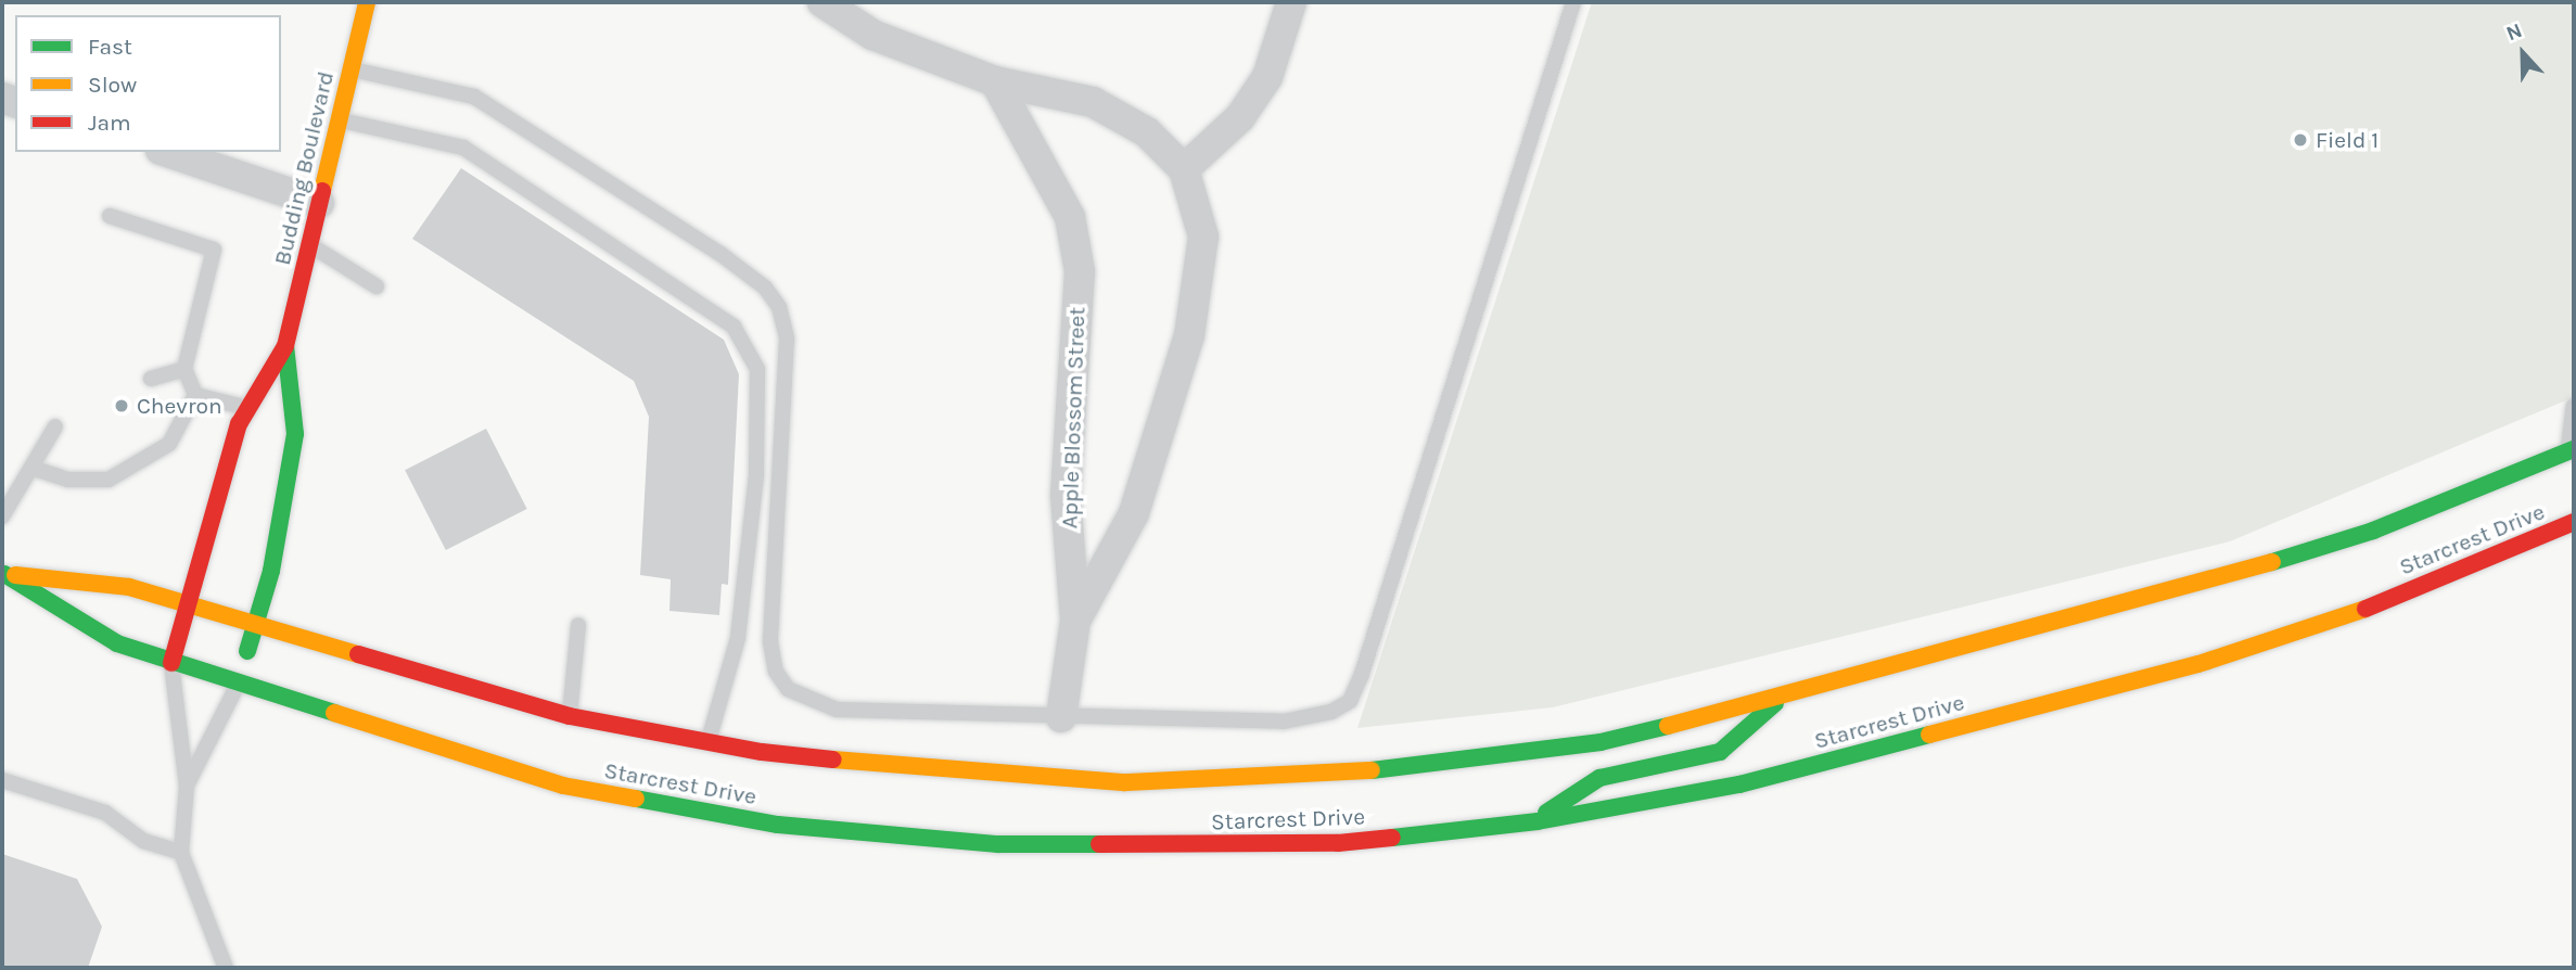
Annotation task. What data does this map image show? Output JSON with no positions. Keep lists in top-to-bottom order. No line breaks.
{"streets":{"main road":["Budding Boulevard","Starcrest Drive"],"street":["Apple Blossom Street"]},"crossings":[["Budding Boulevard","Starcrest Drive"]],"places":["Field 1","Chevron"],"legend":["Fast","Slow","Jam"],"north":"top"}
